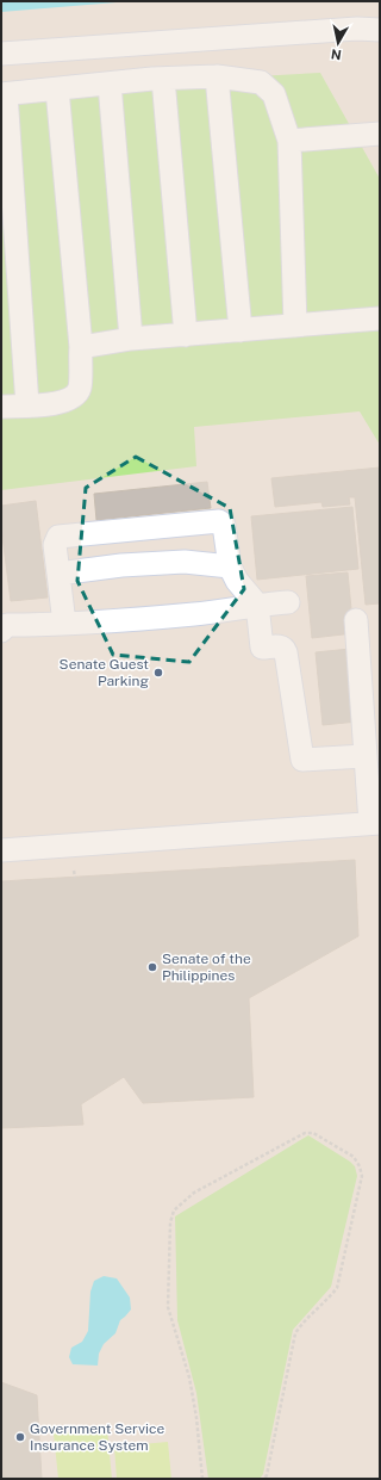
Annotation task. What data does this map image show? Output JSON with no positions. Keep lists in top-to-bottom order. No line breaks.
{"places":["Senate Guest Parking","Senate of the Philippines","Government Service Insurance System"],"north":"bottom"}
